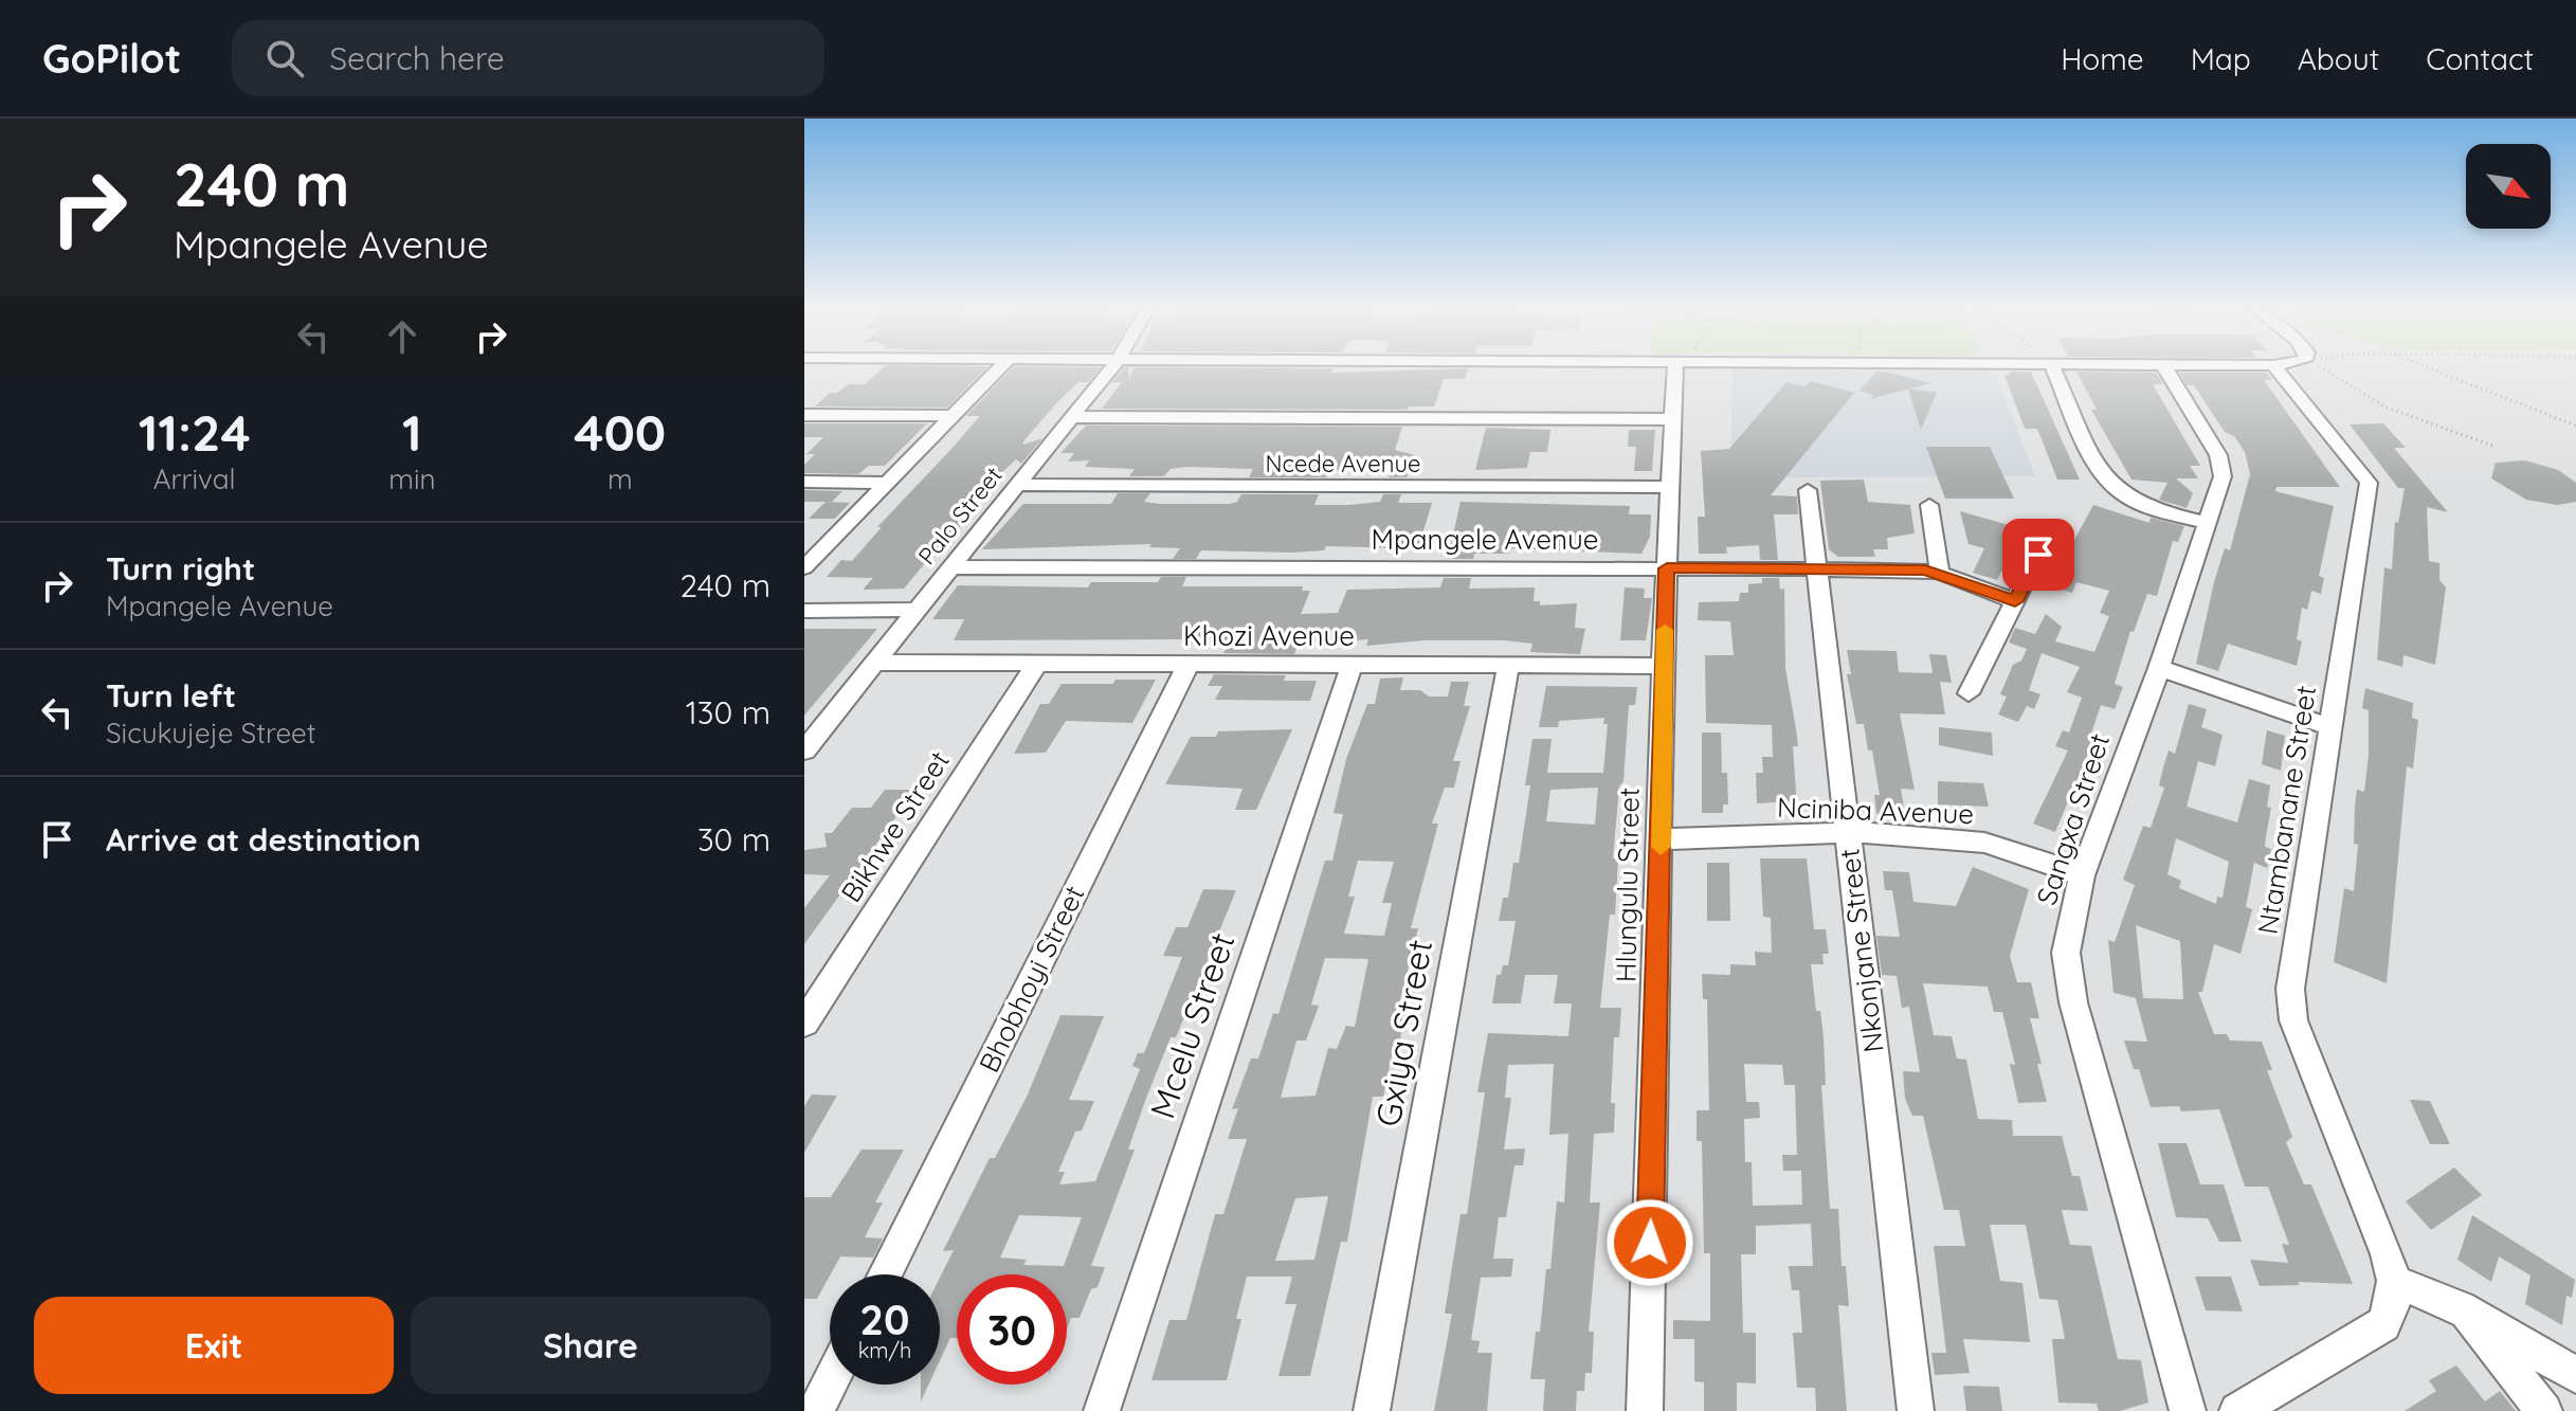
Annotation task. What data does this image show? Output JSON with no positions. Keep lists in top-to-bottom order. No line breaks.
{"streets":{"street":["Ncede Avenue","Palo Street","Mpangele Avenue","Khozi Avenue","Ntambanane Street","Nciniba Avenue","Sangxa Street","Bikhwe Street","Hlungulu Street","Nkonjane Street","Bhobhoyi Street","Mcelu Street","Gxiya Street"]},"crossings":[["Ncede Avenue","Palo Street"],["Ncede Avenue","Hlungulu Street"],["Palo Street","Mpangele Avenue"],["Palo Street","Khozi Avenue"],["Mpangele Avenue","Hlungulu Street"],["Mpangele Avenue","Nkonjane Street"],["Khozi Avenue","Bikhwe Street"],["Khozi Avenue","Hlungulu Street"],["Khozi Avenue","Bhobhoyi Street"],["Khozi Avenue","Mcelu Street"],["Khozi Avenue","Gxiya Street"],["Nciniba Avenue","Sangxa Street"],["Nciniba Avenue","Hlungulu Street"],["Nciniba Avenue","Nkonjane Street"]],"north":"bottom right","page":{"header":"GoPilot","search":"Search here","nav":["Home","Map","About","Contact"],"turn":["240 m","Mpangele Avenue"],"eta":["11:24","Arrival","1","min","400","m"],"list":[{"name":"Turn right","note":"Mpangele Avenue","value":"240 m"},{"name":"Turn left","note":"Sicukujeje Street","value":"130 m"},{"name":"Arrive at destination","value":"30 m"}],"speed":"20 km/h","limit":"30","buttons":["Exit","Share"]}}
